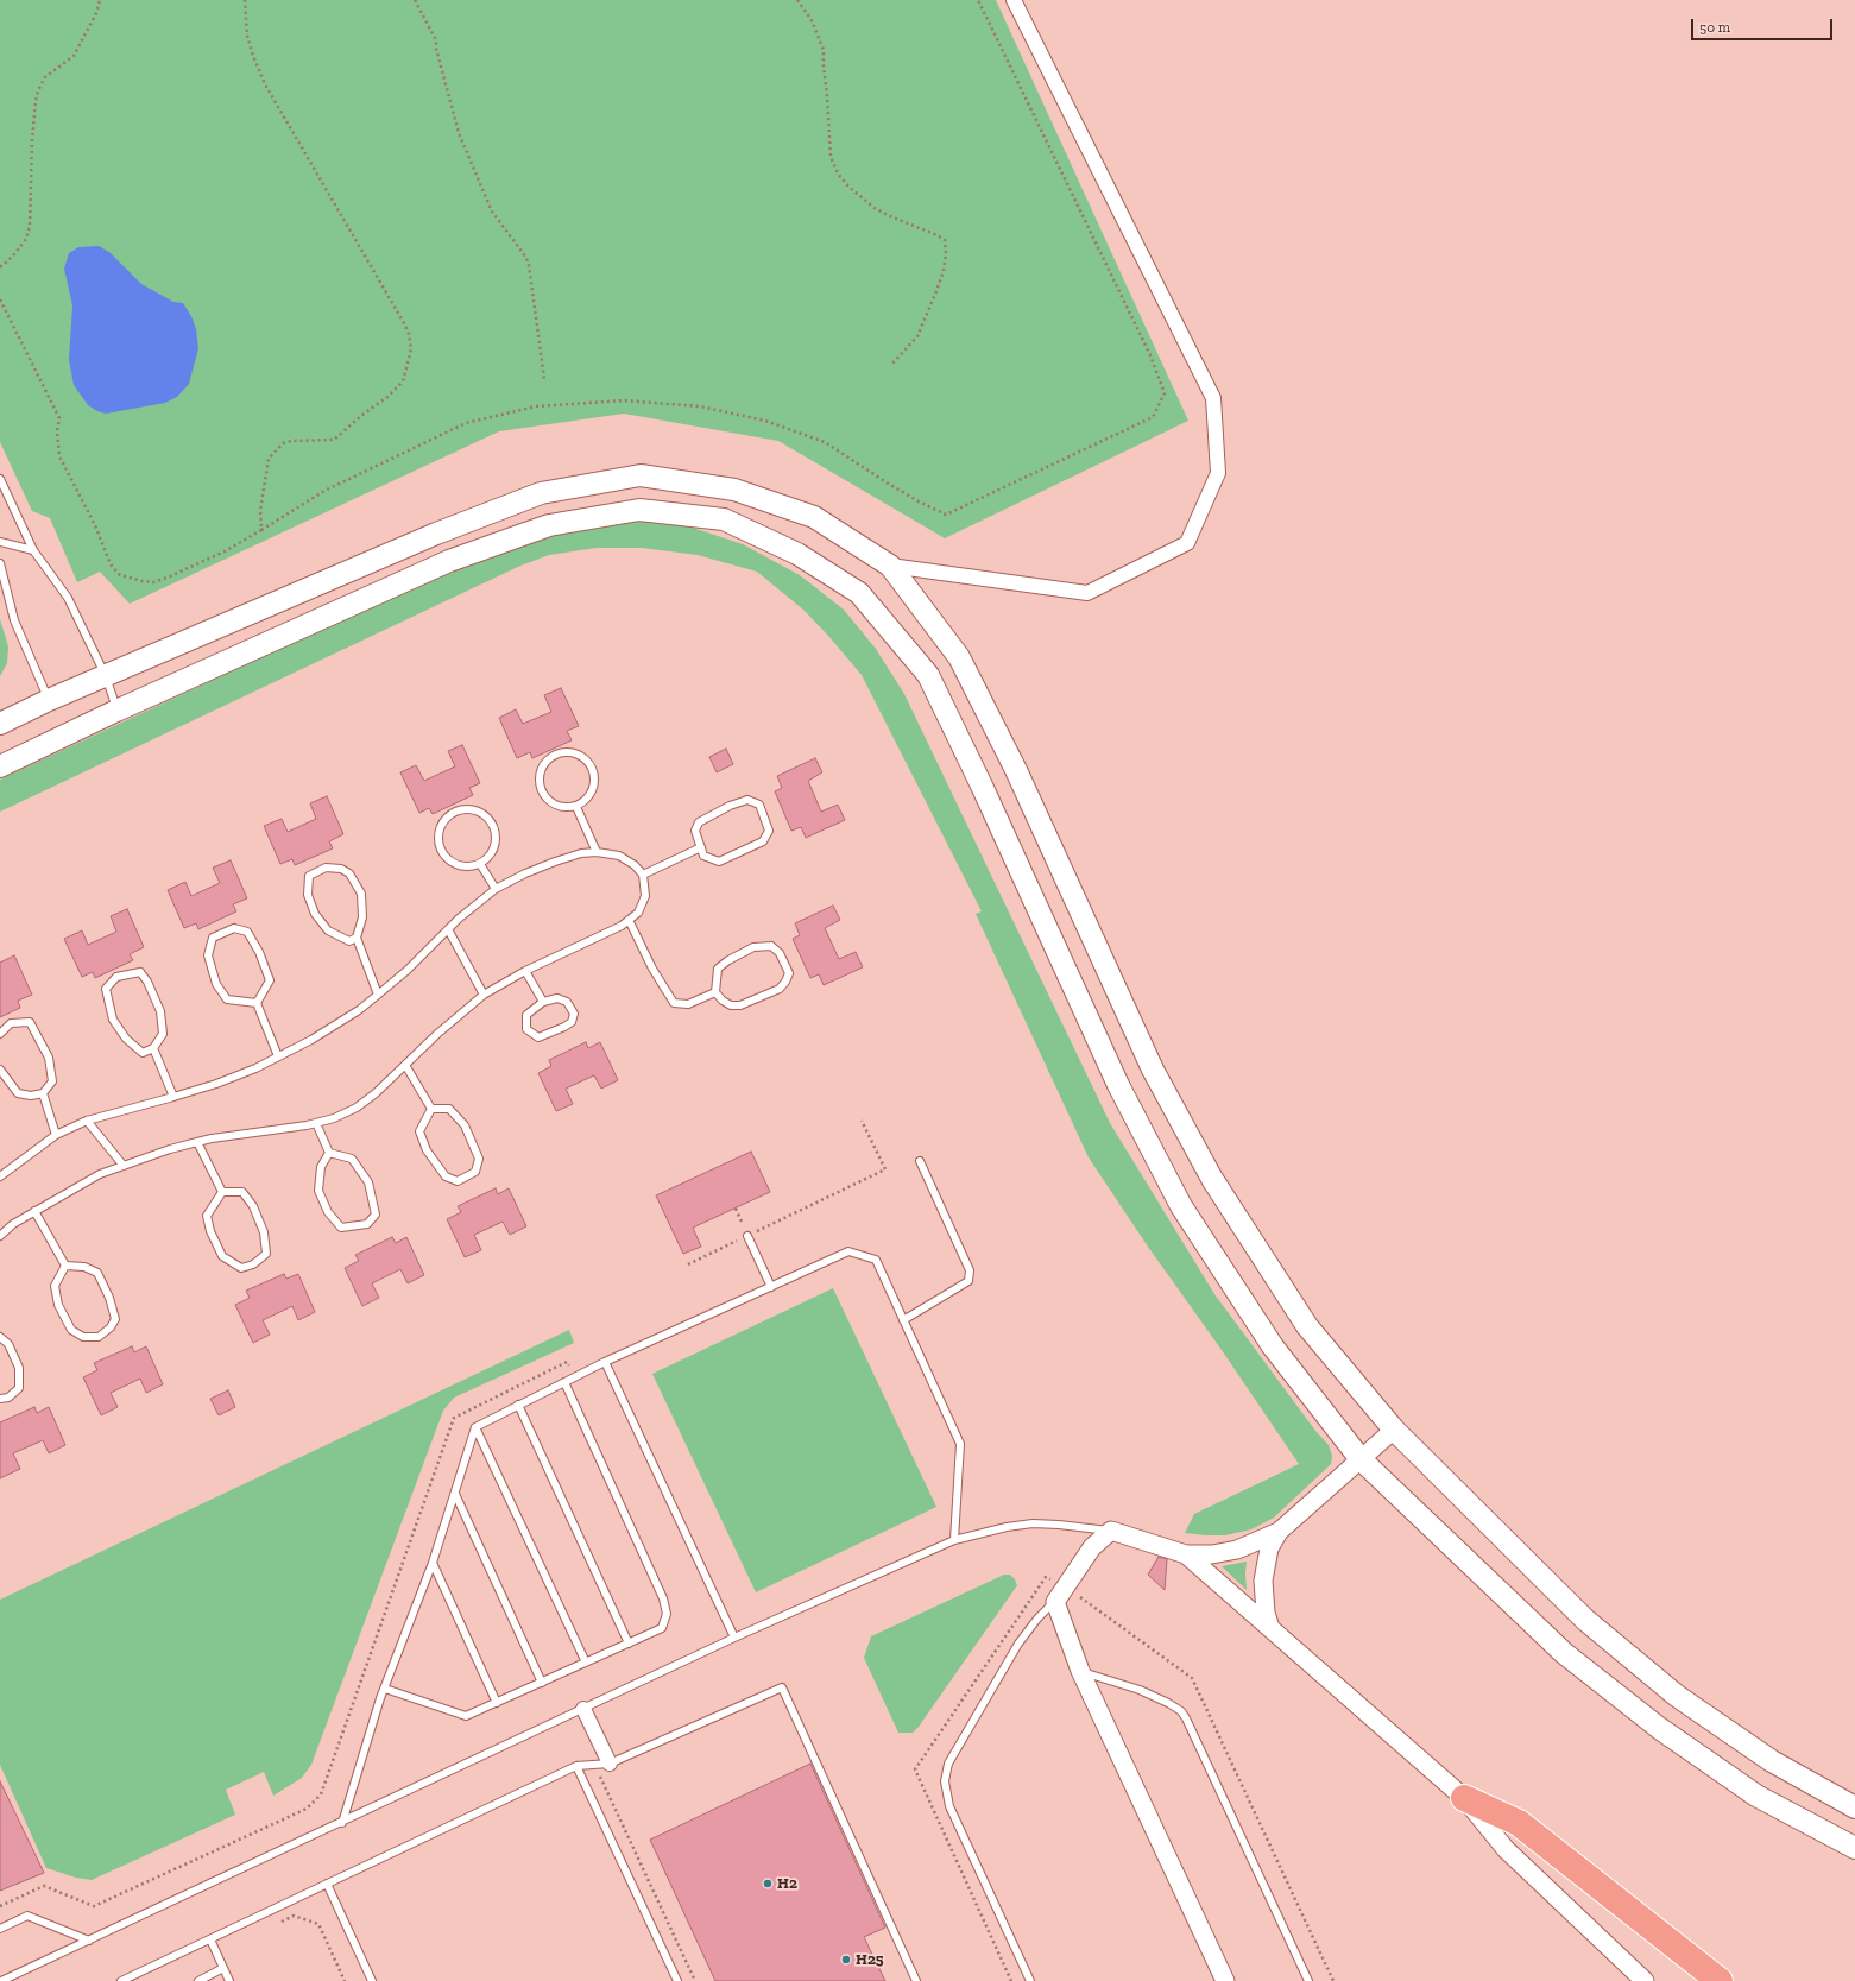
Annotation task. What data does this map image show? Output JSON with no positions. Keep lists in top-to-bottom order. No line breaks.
{"places":["H2","H25"],"scale_bar":"50 m"}
